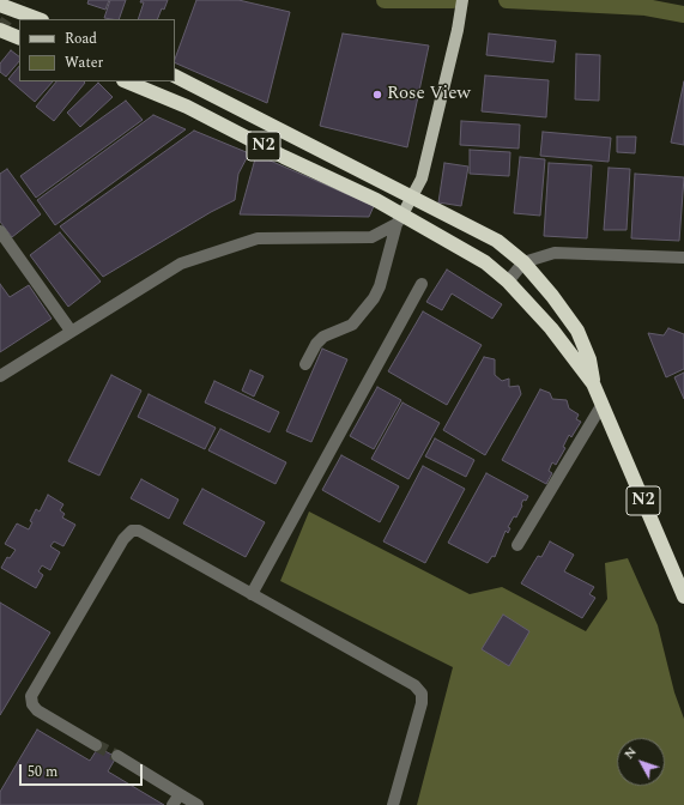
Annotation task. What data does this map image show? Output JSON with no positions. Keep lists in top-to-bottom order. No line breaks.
{"streets":{"highway":["N2"]},"places":["Rose View"],"legend":["Road","Water"],"scale_bar":"50 m","north":"top left"}
